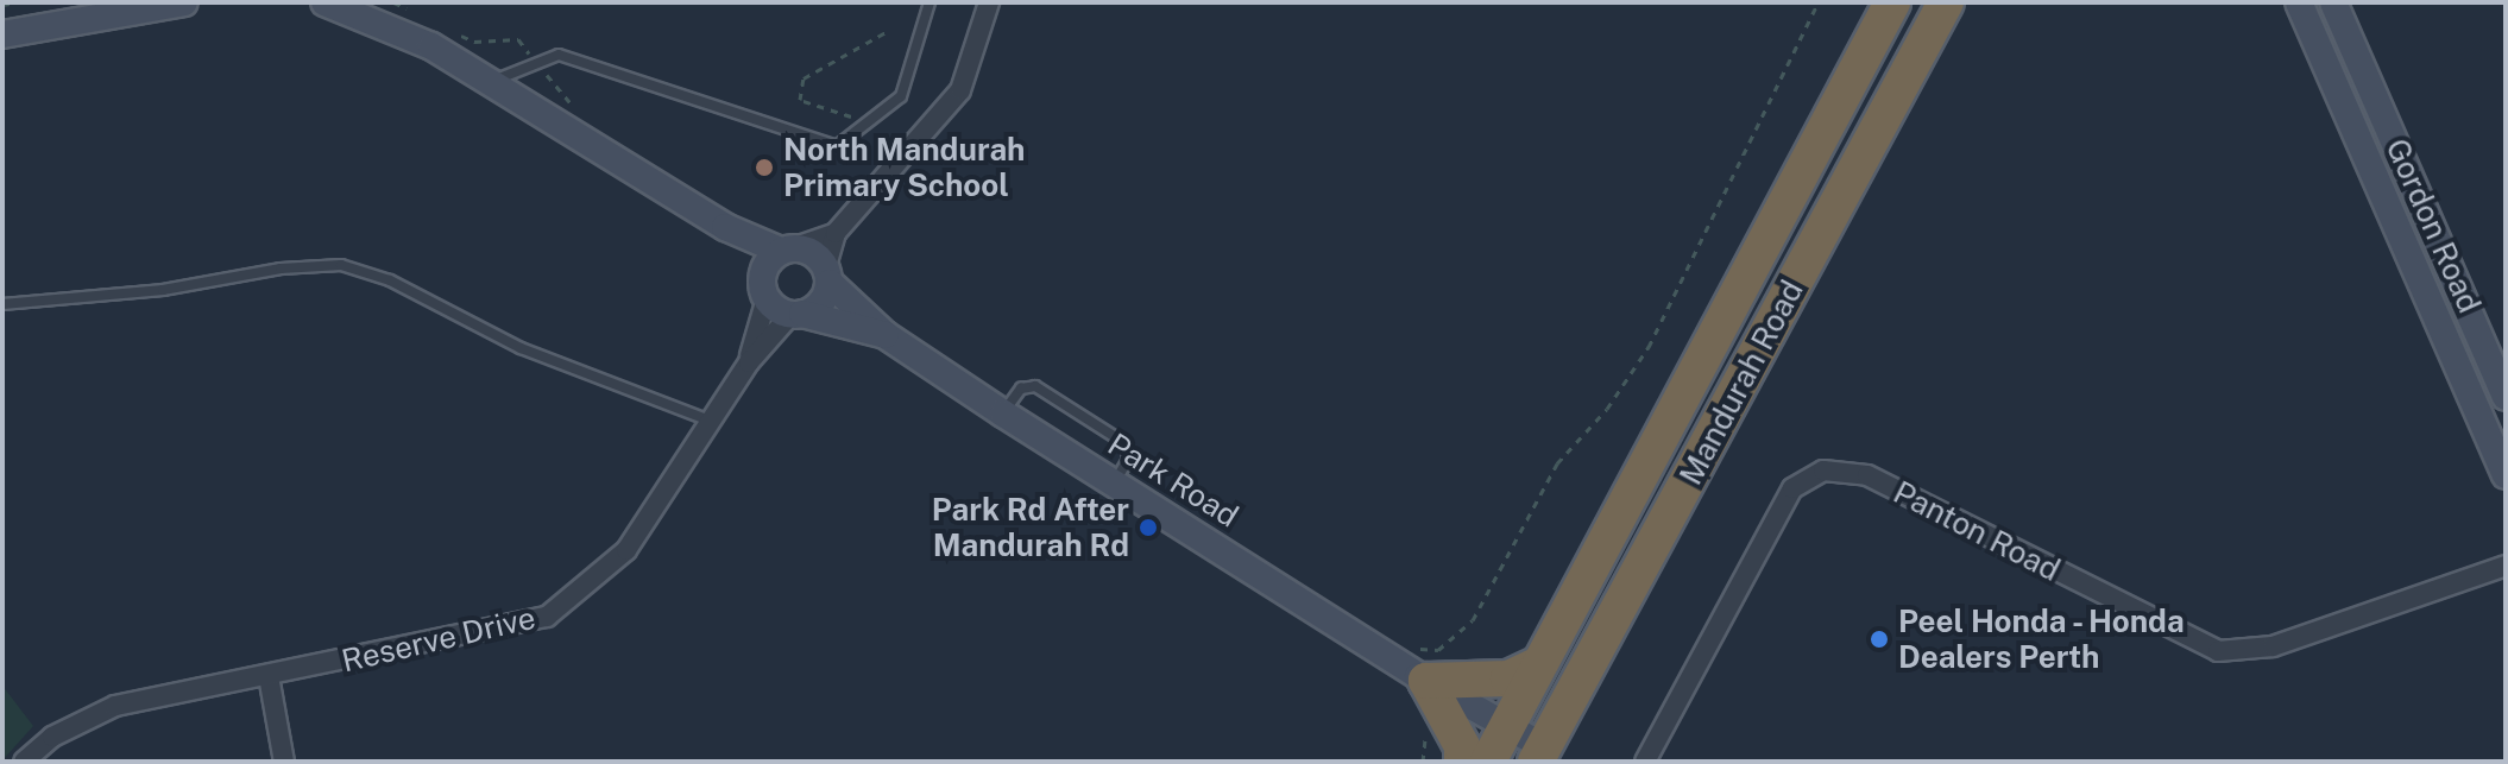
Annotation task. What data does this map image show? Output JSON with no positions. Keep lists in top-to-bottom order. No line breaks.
{"streets":{"highway":["Mandurah Road"],"street":["Gordon Road","Park Road","Panton Road","Reserve Drive"]},"crossings":[["Mandurah Road","Park Road"],["Park Road","Reserve Drive"]],"places":["North Mandurah Primary School","Park Rd After Mandurah Rd","Peel Honda - Honda Dealers Perth"]}
